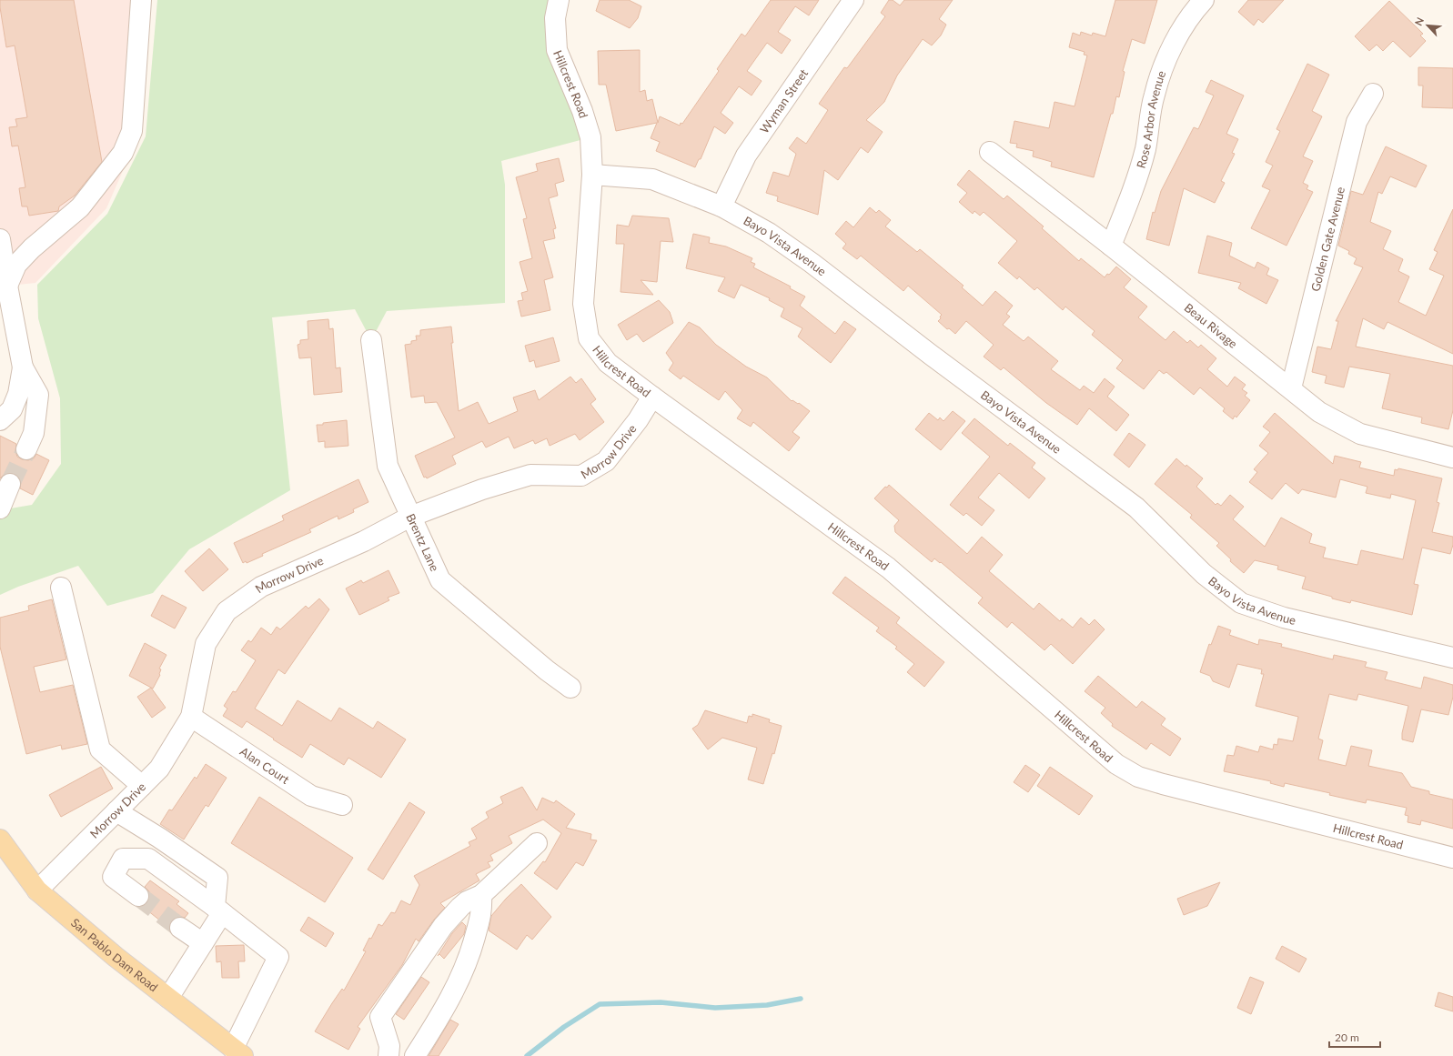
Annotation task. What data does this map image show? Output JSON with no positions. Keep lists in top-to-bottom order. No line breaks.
{"streets":{"main road":["San Pablo Dam Road"],"street":["Hillcrest Road","Wyman Street","Rose Arbor Avenue","Golden Gate Avenue","Bayo Vista Avenue","Beau Rivage","Morrow Drive","Brentz Lane","Alan Court"]},"crossings":[["Hillcrest Road","Bayo Vista Avenue"],["Hillcrest Road","Morrow Drive"],["Wyman Street","Bayo Vista Avenue"],["Rose Arbor Avenue","Beau Rivage"],["Golden Gate Avenue","Beau Rivage"],["Morrow Drive","Brentz Lane"],["Morrow Drive","Alan Court"],["Morrow Drive","San Pablo Dam Road"]],"scale_bar":"20 m","north":"top left"}
